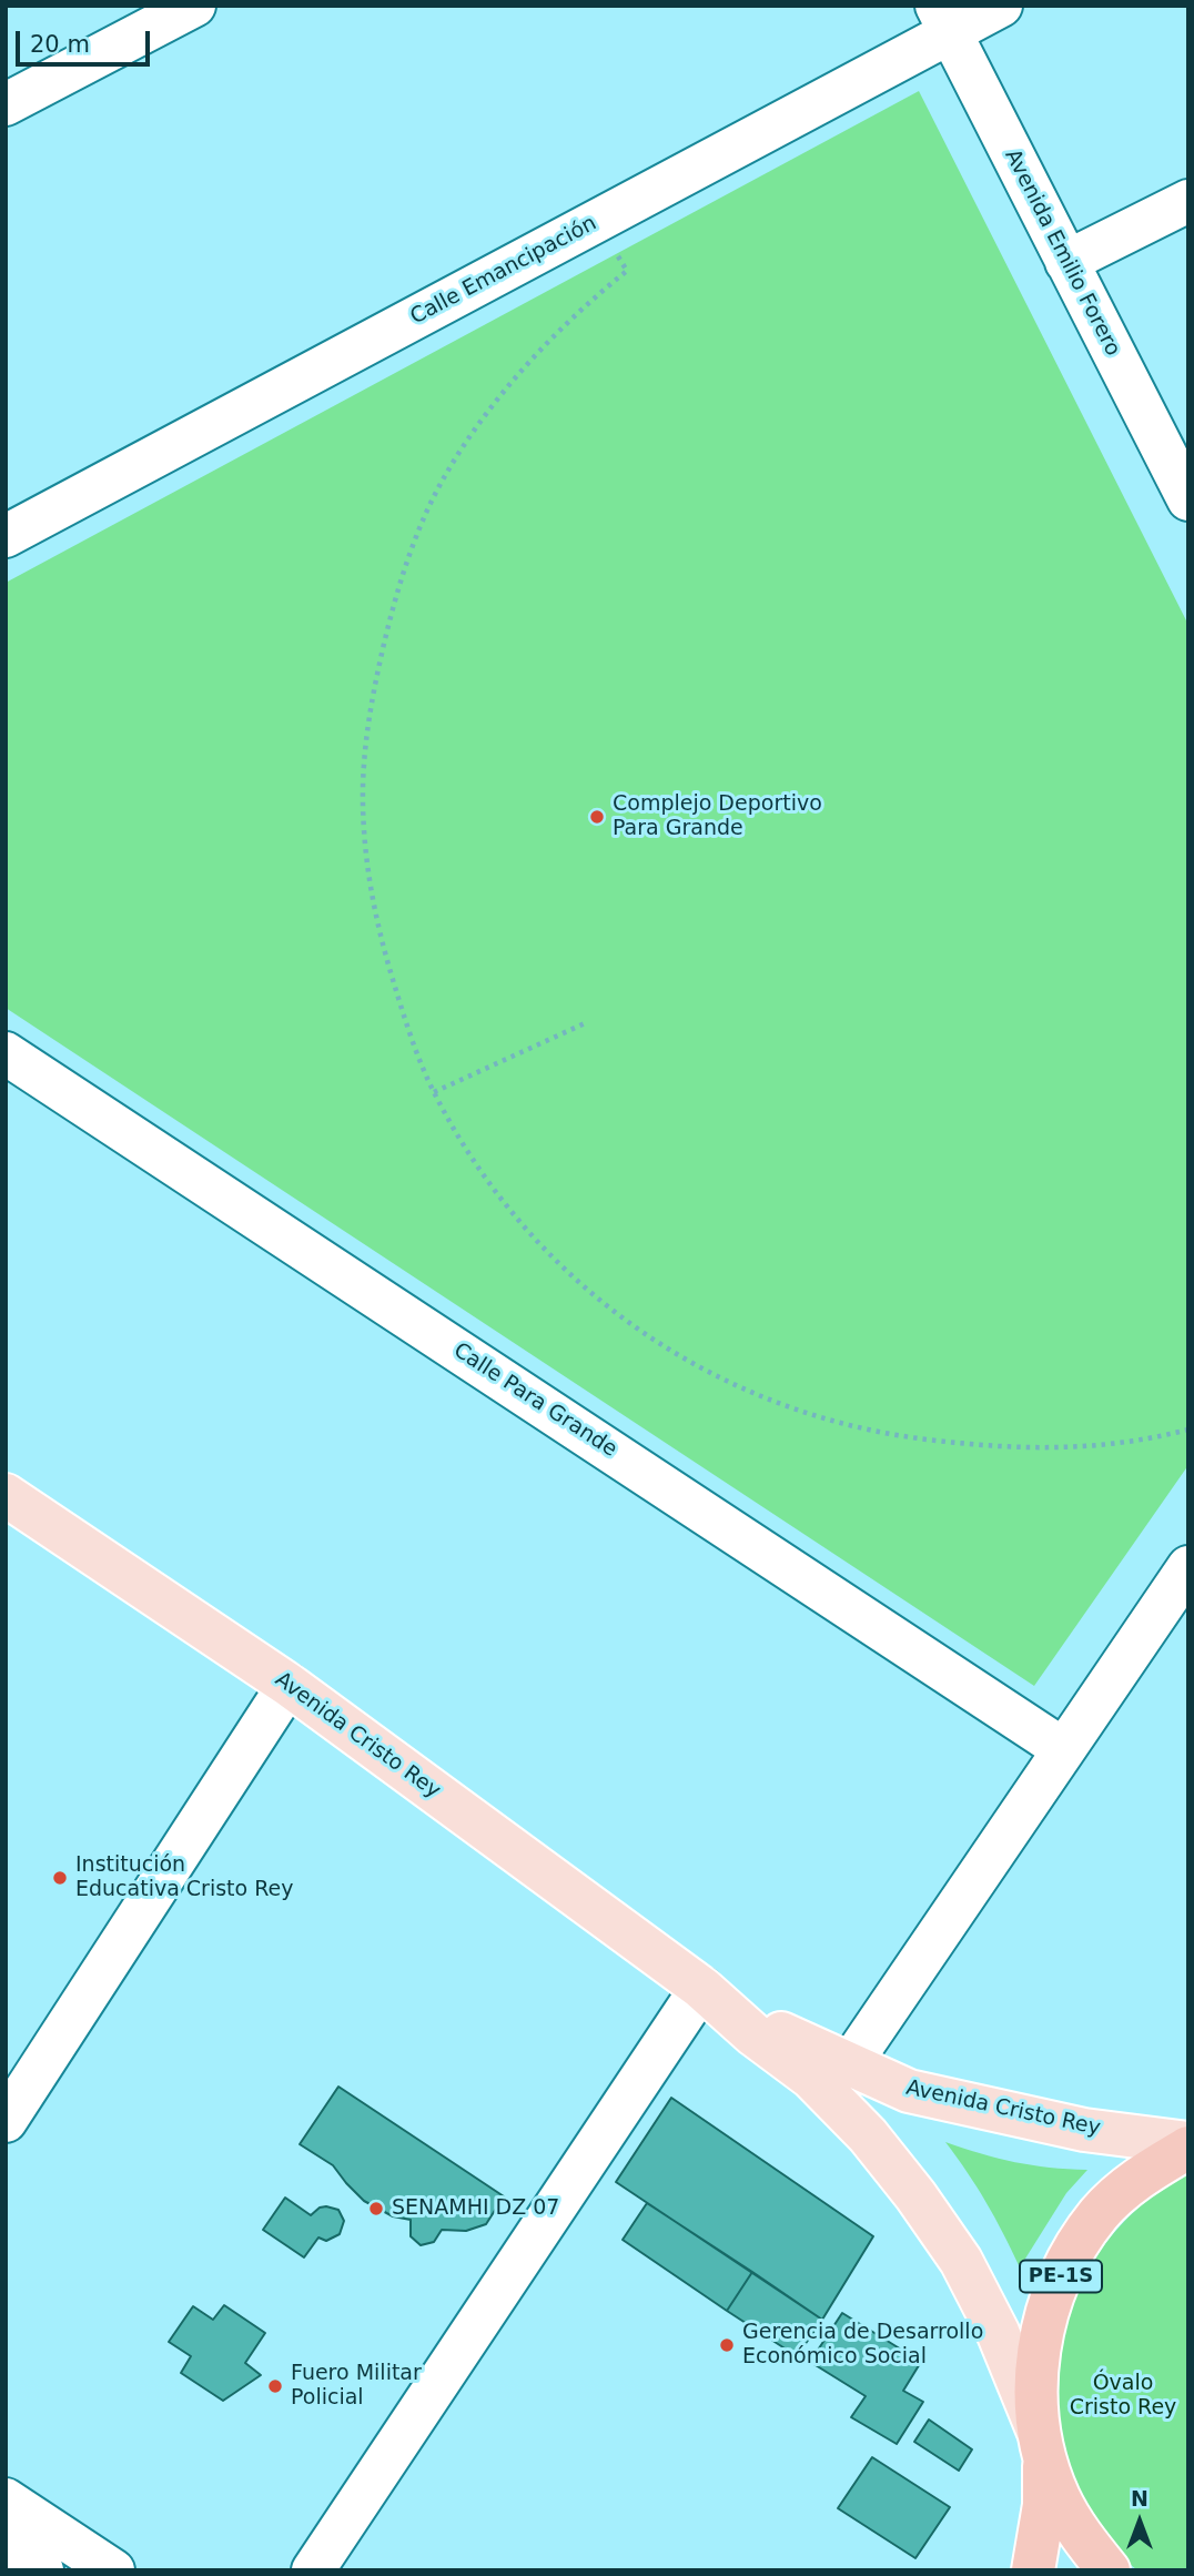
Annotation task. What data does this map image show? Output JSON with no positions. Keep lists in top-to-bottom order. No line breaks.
{"streets":{"highway":["PE-1S"],"main road":["Avenida Cristo Rey"],"street":["Avenida Emilio Forero","Calle Emancipación","Calle Para Grande"]},"crossings":[["Avenida Emilio Forero","Calle Emancipación"],["Avenida Cristo Rey","PE-1S"]],"parks":["Óvalo Cristo Rey"],"places":["Complejo Deportivo Para Grande","Institución Educativa Cristo Rey","SENAMHI DZ 07","Gerencia de Desarrollo Económico Social","Fuero Militar Policial"],"scale_bar":"20 m","north":"top"}
